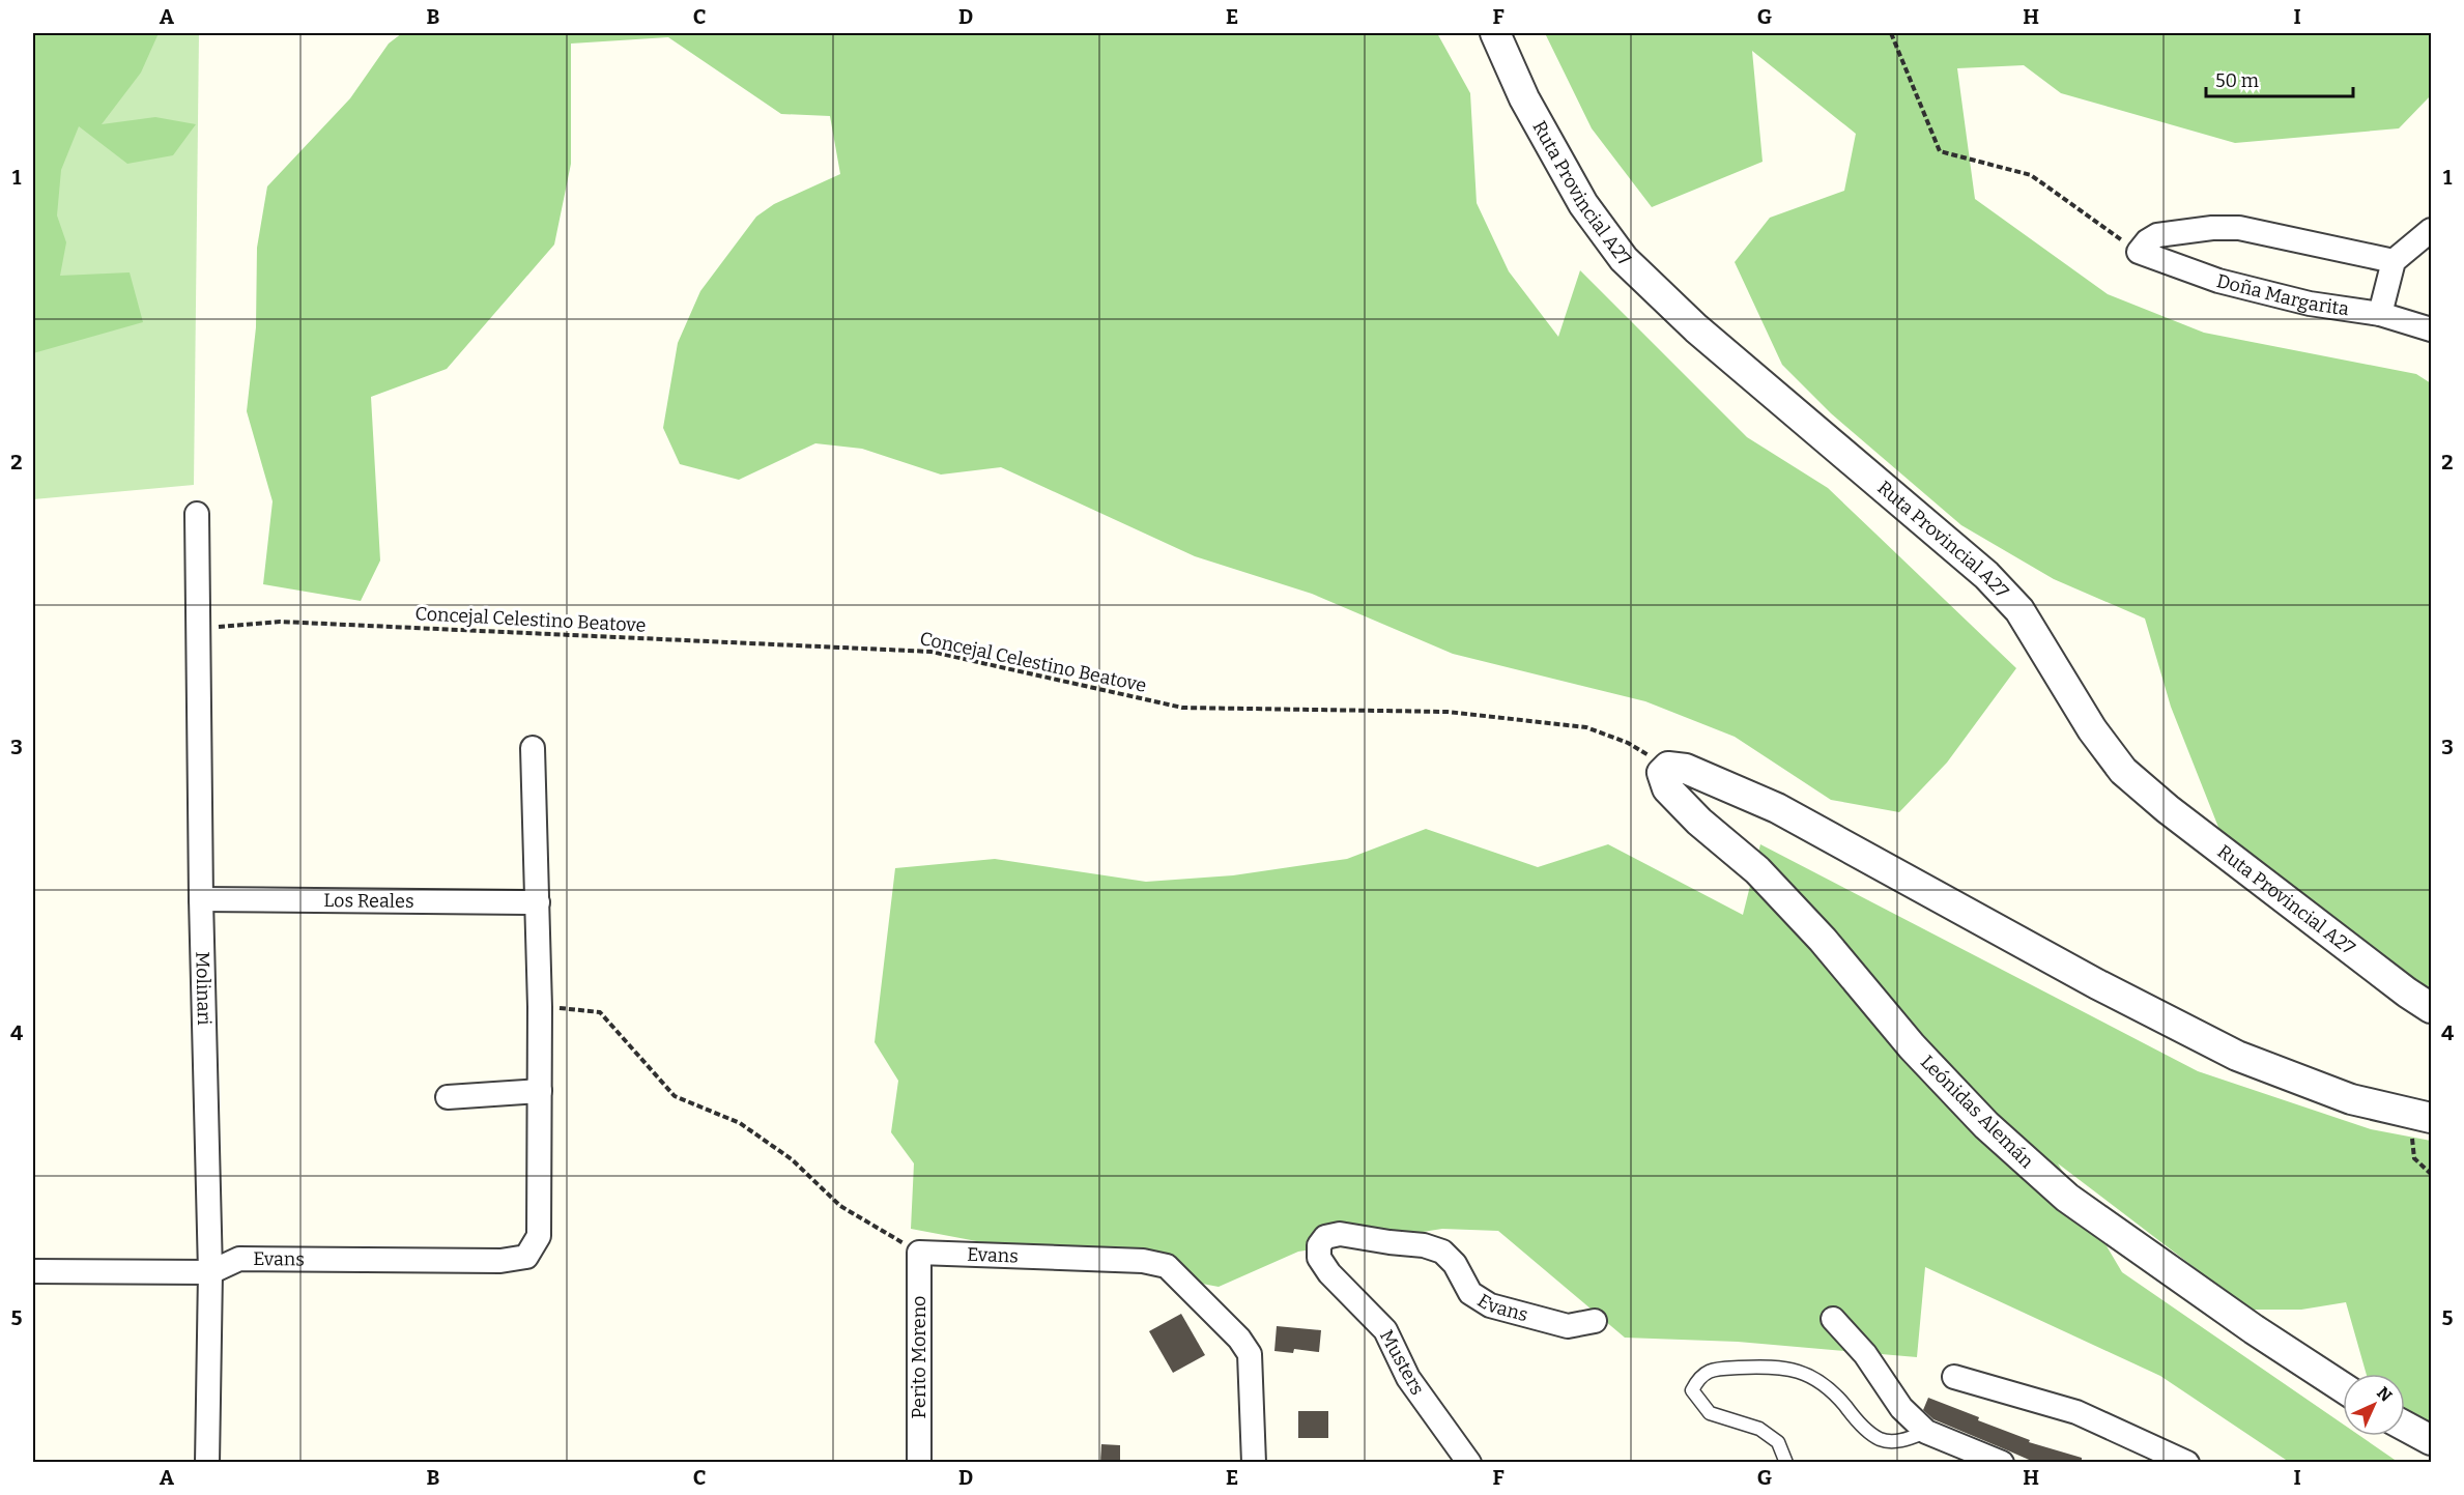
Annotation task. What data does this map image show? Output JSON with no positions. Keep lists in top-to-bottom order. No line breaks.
{"streets":{"street":["Ruta Provincial A27","Doña Margarita","Los Reales","Molinari","Leónidas Alemán","Evans","Perito Moreno","Musters"],"path":["Concejal Celestino Beatove"]},"crossings":[["Concejal Celestino Beatove","Molinari"],["Concejal Celestino Beatove","Leónidas Alemán"],["Los Reales","Molinari"],["Molinari","Evans"],["Evans","Perito Moreno"],["Evans","Musters"]],"scale_bar":"50 m","north":"top right","grid":{"columns":["A","B","C","D","E","F","G","H","I"],"rows":["1","2","3","4","5"]}}
